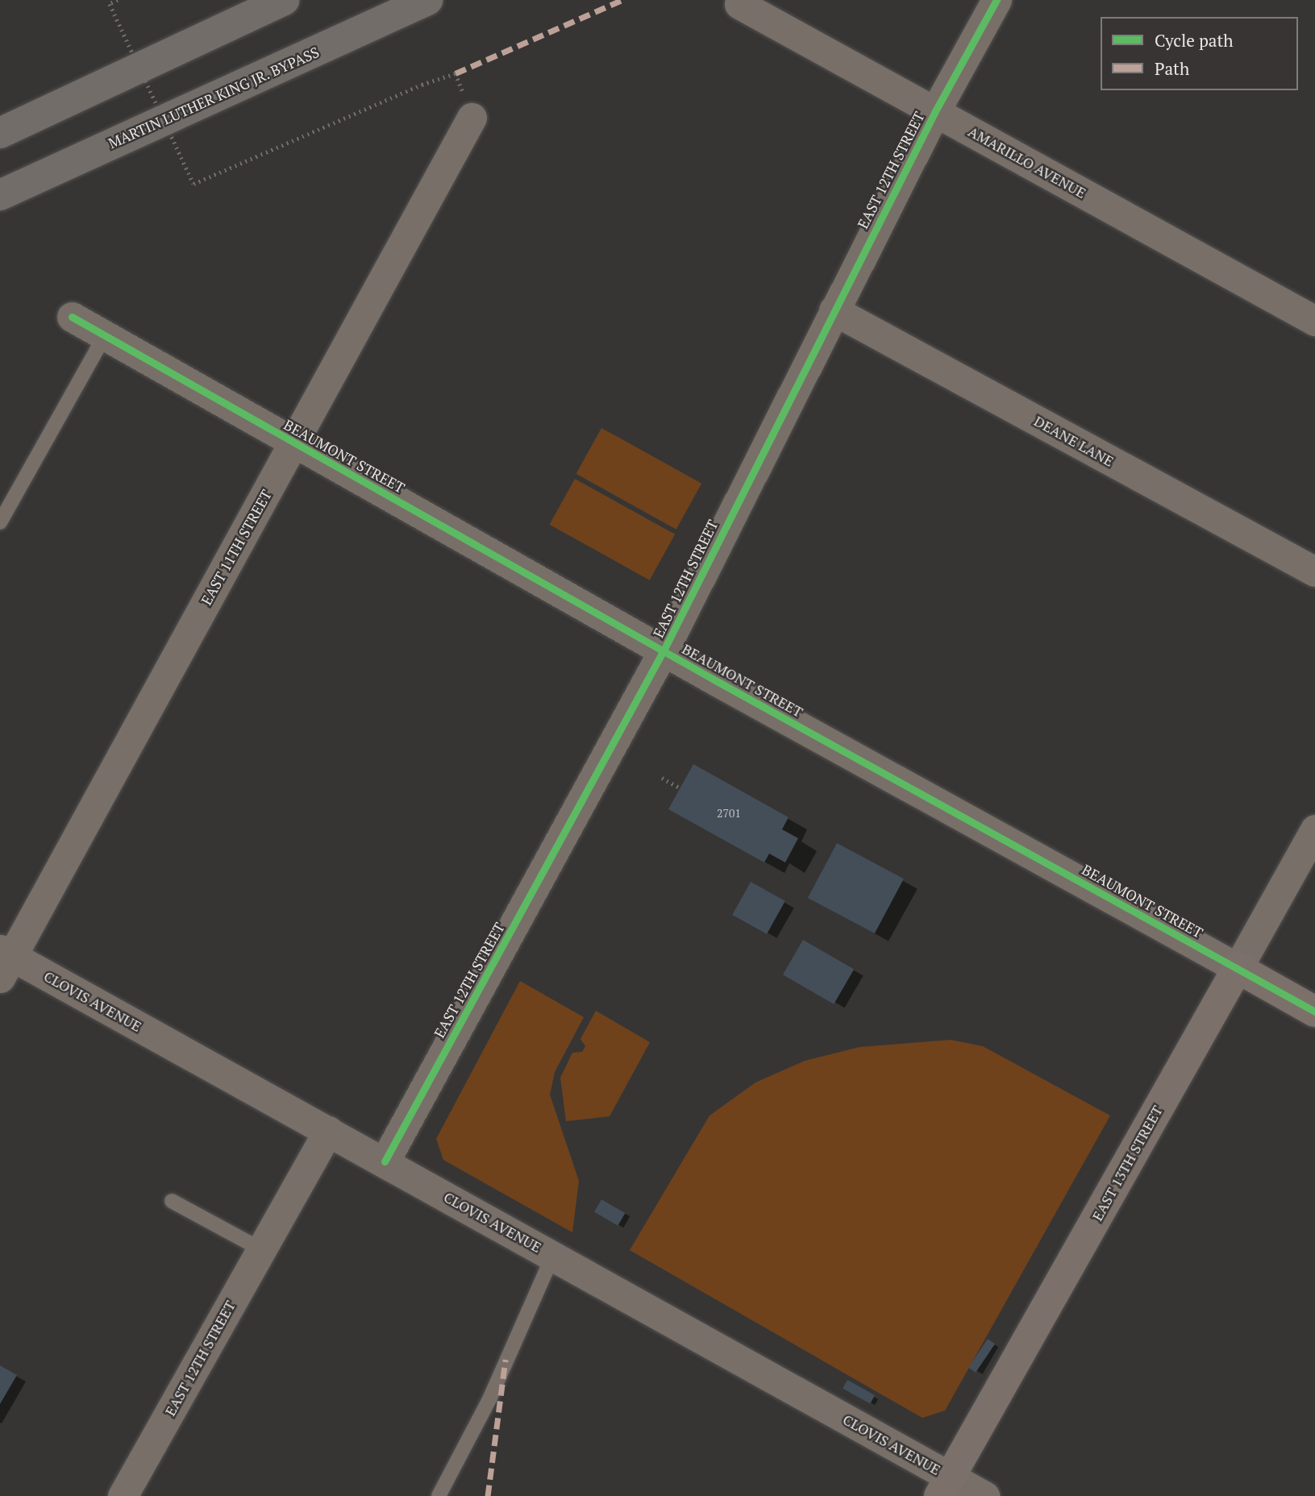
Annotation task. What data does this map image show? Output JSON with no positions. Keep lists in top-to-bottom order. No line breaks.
{"streets":{"highway":["MARTIN LUTHER KING JR. BYPASS"],"street":["AMARILLO AVENUE","EAST 12TH STREET","DEANE LANE","BEAUMONT STREET","EAST 11TH STREET","CLOVIS AVENUE","EAST 13TH STREET"]},"crossings":[["AMARILLO AVENUE","EAST 12TH STREET"],["EAST 12TH STREET","DEANE LANE"],["EAST 12TH STREET","BEAUMONT STREET"],["EAST 12TH STREET","CLOVIS AVENUE"],["BEAUMONT STREET","EAST 11TH STREET"],["BEAUMONT STREET","EAST 13TH STREET"],["EAST 11TH STREET","CLOVIS AVENUE"],["CLOVIS AVENUE","EAST 13TH STREET"]],"house_numbers":["2701"],"legend":["Cycle path","Path"]}
